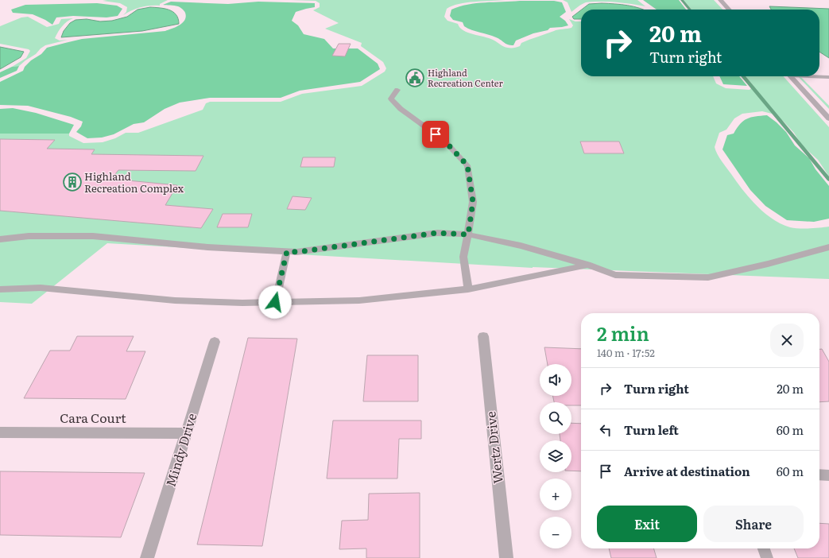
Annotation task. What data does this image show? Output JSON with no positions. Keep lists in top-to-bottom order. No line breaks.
{"streets":{"street":["Cara Court","Wertz Drive","Mindy Drive"]},"crossings":[["Cara Court","Mindy Drive"]],"places":{"public building":["Highland Recreation Center"],"building":["Highland Recreation Complex"]},"page":{"turn":["20 m","Turn right"],"heading":["2 min","140 m · 17:52"],"map_buttons":["+","−"],"list":[{"name":"Turn right","value":"20 m"},{"name":"Turn left","value":"60 m"},{"name":"Arrive at destination","value":"60 m"}],"buttons":["Exit","Share"]}}
